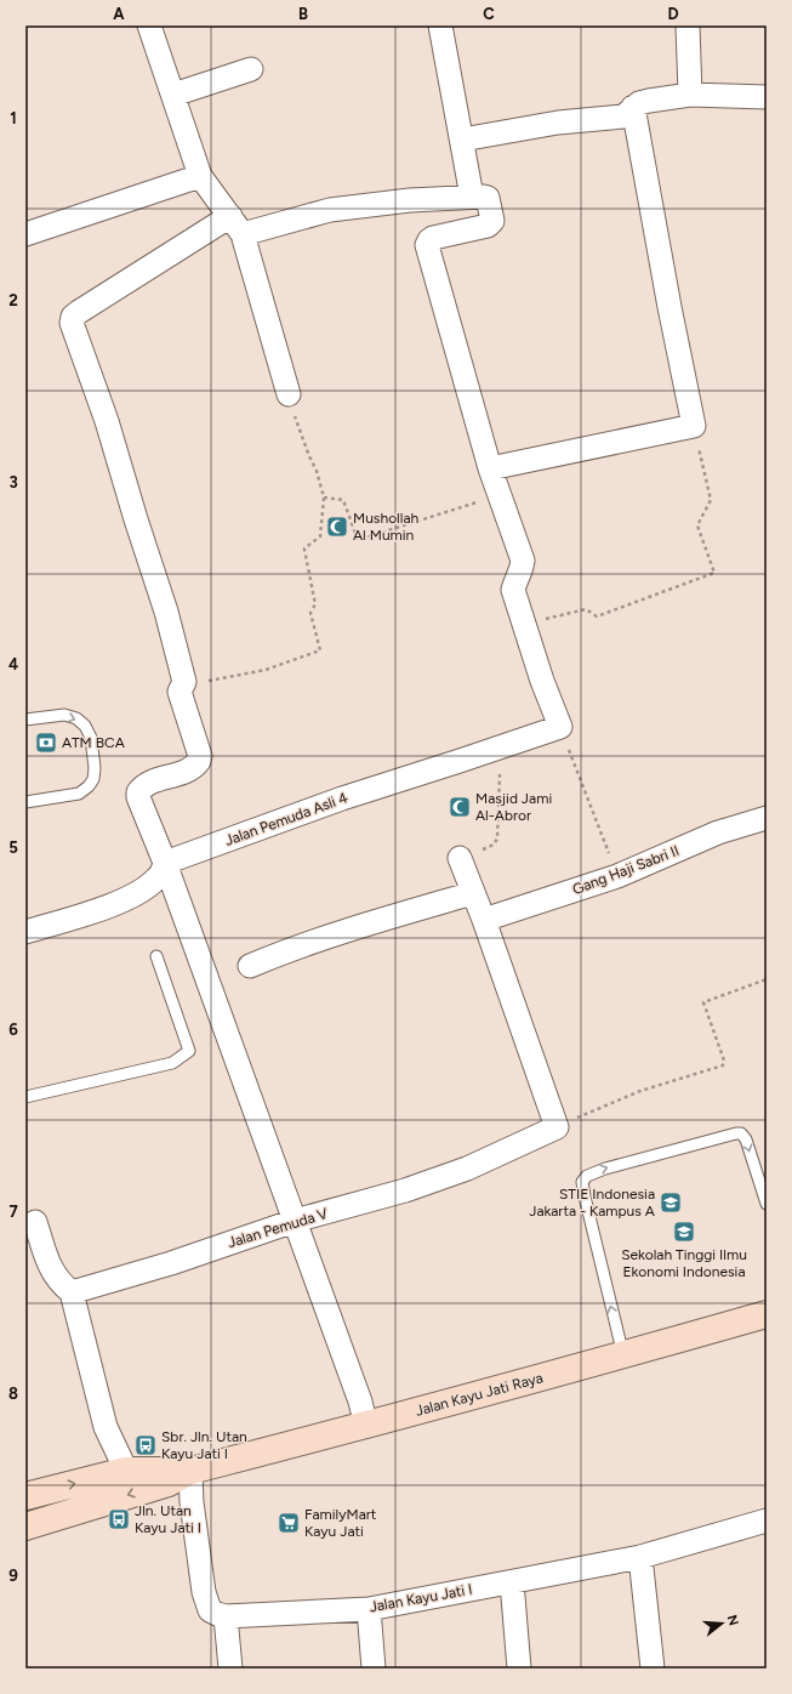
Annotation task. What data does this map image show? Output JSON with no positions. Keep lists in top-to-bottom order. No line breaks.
{"streets":{"main road":["Jalan Kayu Jati Raya"],"street":["Jalan Pemuda Asli 4","Gang Haji Sabri II","Jalan Pemuda V","Jalan Kayu Jati I"]},"places":{"mosque":["Mushollah Al Mumin","Masjid Jami Al-Abror"],"bank":["ATM BCA"],"school or university":["STIE Indonesia Jakarta - Kampus A","Sekolah Tinggi Ilmu Ekonomi Indonesia"],"bus stop":["Sbr. Jln. Utan Kayu Jati I","Jln. Utan Kayu Jati I"],"supermarket":["FamilyMart Kayu Jati"]},"north":"right","grid":{"columns":["A","B","C","D"],"rows":["1","2","3","4","5","6","7","8","9"]}}
